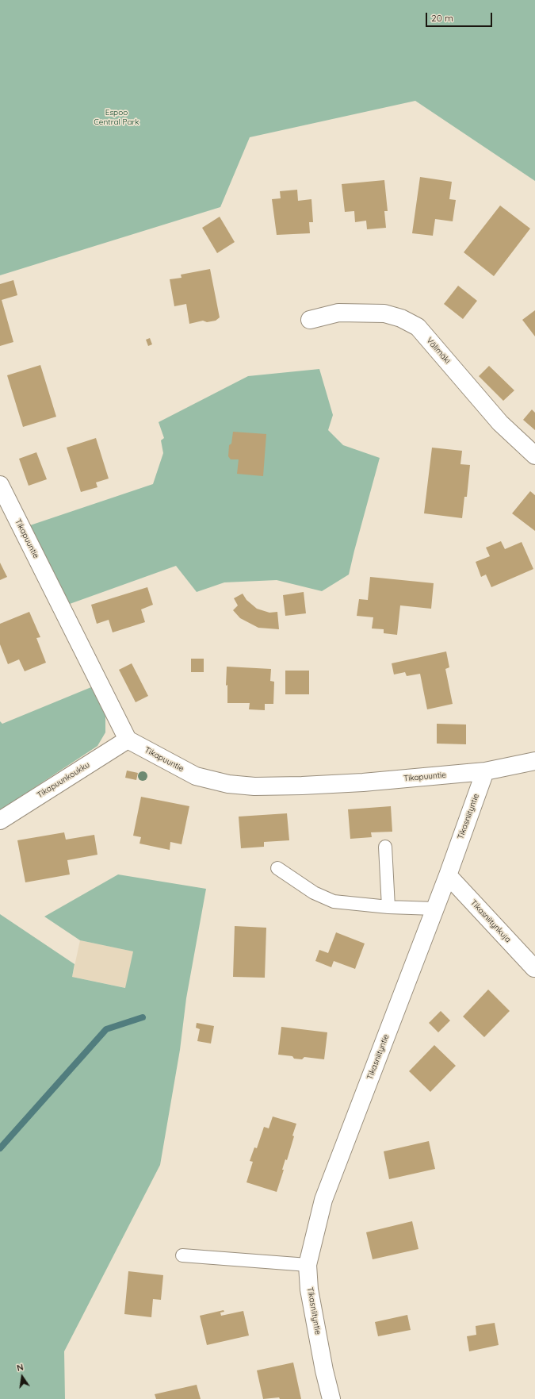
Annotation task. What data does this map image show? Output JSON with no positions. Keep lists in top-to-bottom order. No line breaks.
{"streets":{"street":["Välimäki","Tikapuuntie","Tikapuunkoukku","Tikasniityntie","Tikasniitynkuja"]},"crossings":[["Tikapuuntie","Tikapuunkoukku"],["Tikapuuntie","Tikasniityntie"],["Tikasniityntie","Tikasniitynkuja"]],"parks":["Espoo Central Park"],"scale_bar":"20 m","north":"top"}
